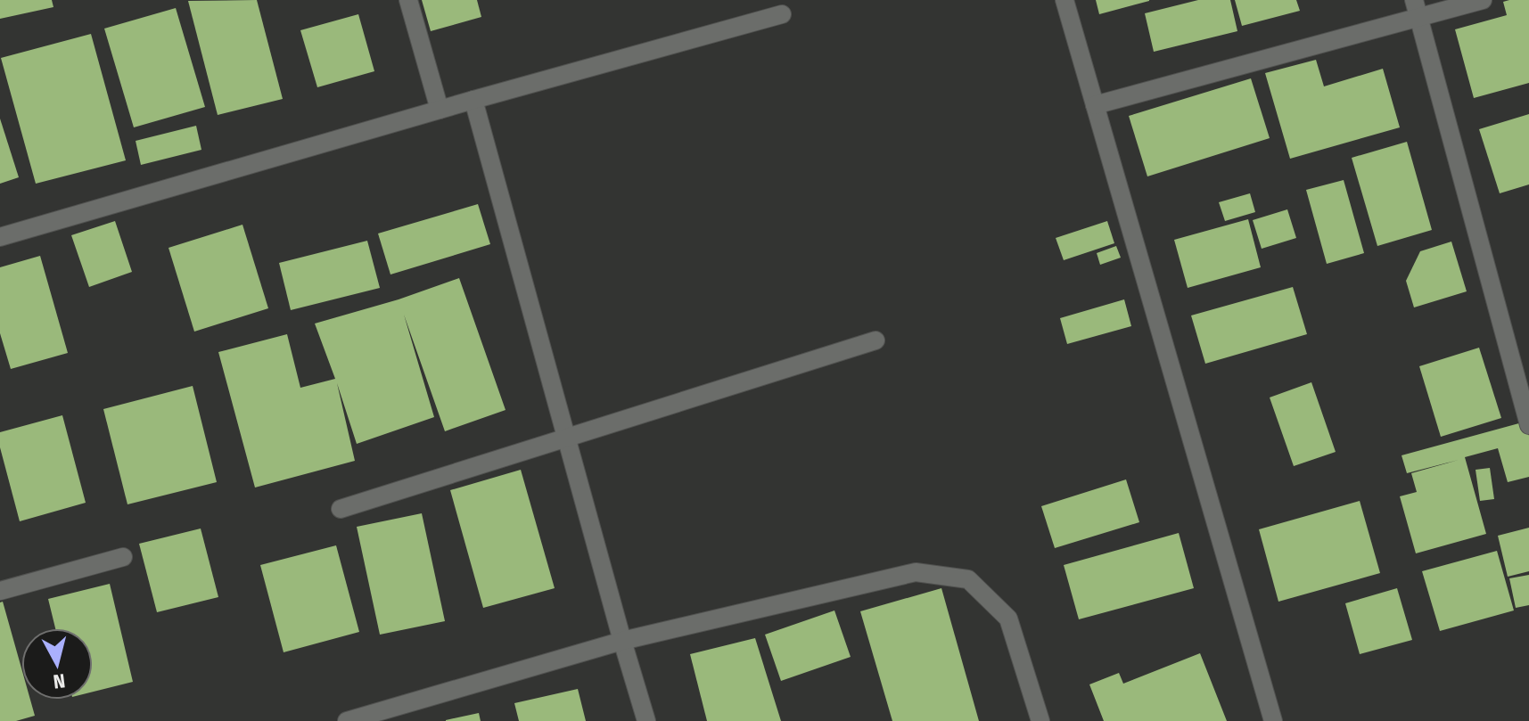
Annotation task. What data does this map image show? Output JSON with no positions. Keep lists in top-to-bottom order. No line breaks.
{"north":"bottom"}
